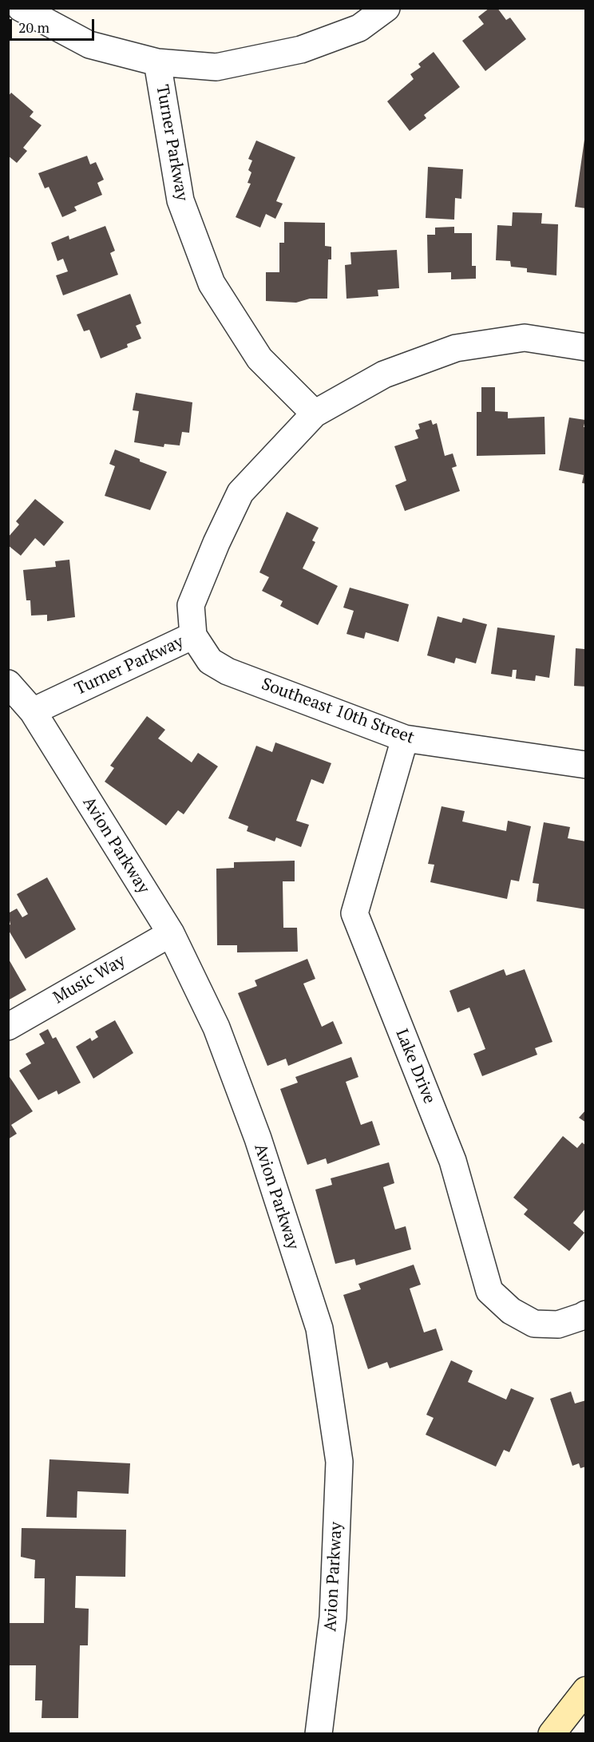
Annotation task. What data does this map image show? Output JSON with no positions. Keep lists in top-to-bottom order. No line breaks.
{"streets":{"street":["Turner Parkway","Southeast 10th Street","Avion Parkway","Music Way","Lake Drive"]},"crossings":[["Turner Parkway","Southeast 10th Street"],["Turner Parkway","Avion Parkway"],["Southeast 10th Street","Lake Drive"],["Avion Parkway","Music Way"]],"scale_bar":"20 m"}
